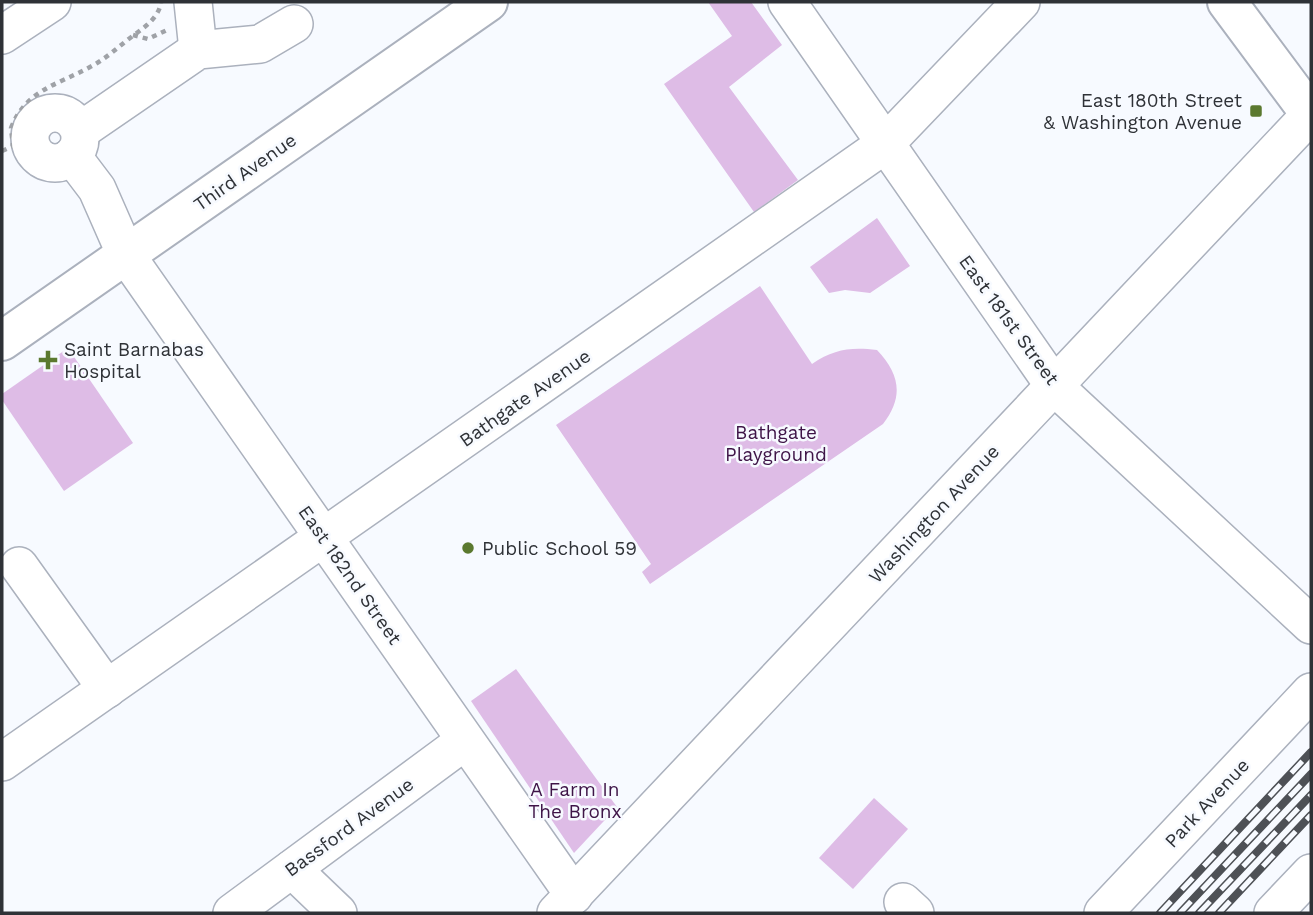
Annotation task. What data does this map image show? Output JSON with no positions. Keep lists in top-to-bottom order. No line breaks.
{"streets":{"main road":["Third Avenue"],"street":["East 181st Street","Bathgate Avenue","Washington Avenue","East 182nd Street","Park Avenue","Bassford Avenue"]},"crossings":[["Third Avenue","East 182nd Street"],["East 181st Street","Bathgate Avenue"],["East 181st Street","Washington Avenue"],["Bathgate Avenue","East 182nd Street"],["Washington Avenue","East 182nd Street"],["East 182nd Street","Bassford Avenue"]],"parks":["Bathgate Playground","A Farm In The Bronx"],"places":{"transit":["East 180th Street & Washington Avenue"],"health":["Saint Barnabas Hospital"],"other":["Public School 59"]}}
